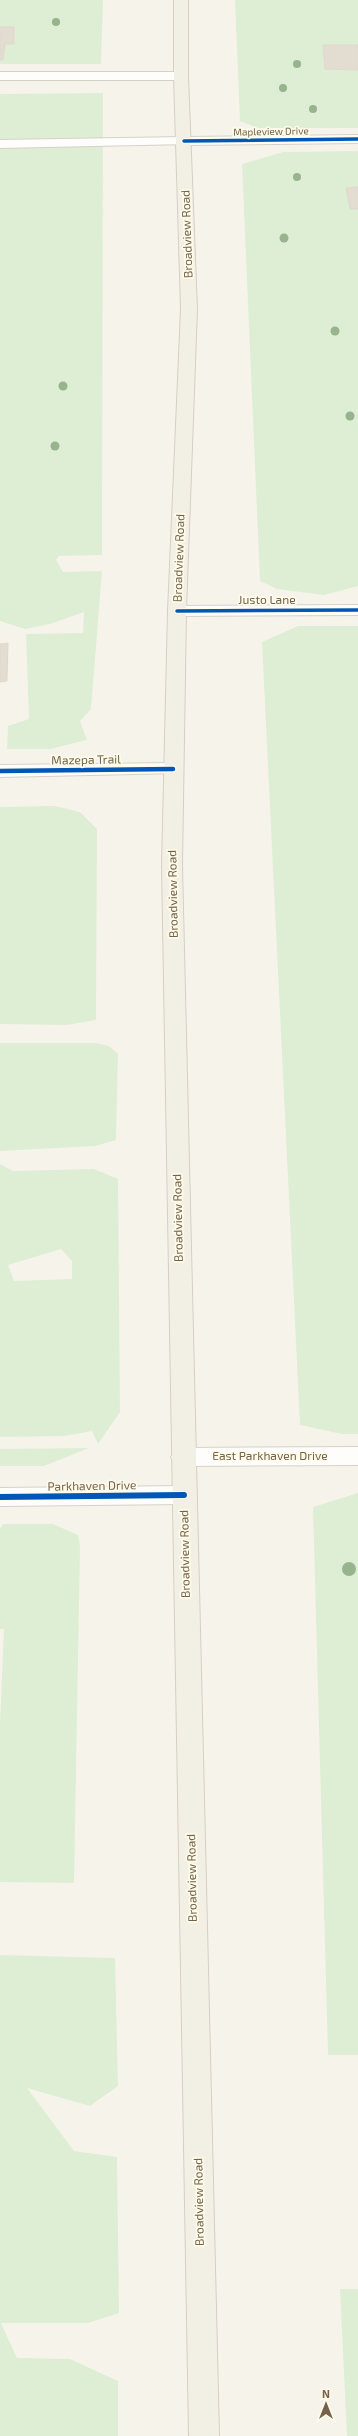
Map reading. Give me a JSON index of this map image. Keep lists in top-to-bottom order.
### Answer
{
  "streets": {
    "main road": ["Broadview Road"],
    "street": [
      "Mapleview Drive",
      "Justo Lane",
      "Mazepa Trail",
      "East Parkhaven Drive",
      "Parkhaven Drive"
    ]
  },
  "crossings": [
    ["Mapleview Drive", "Broadview Road"],
    ["Broadview Road", "Justo Lane"],
    ["Broadview Road", "Mazepa Trail"],
    ["Broadview Road", "East Parkhaven Drive"],
    ["Broadview Road", "Parkhaven Drive"]
  ],
  "north": "top"
}
